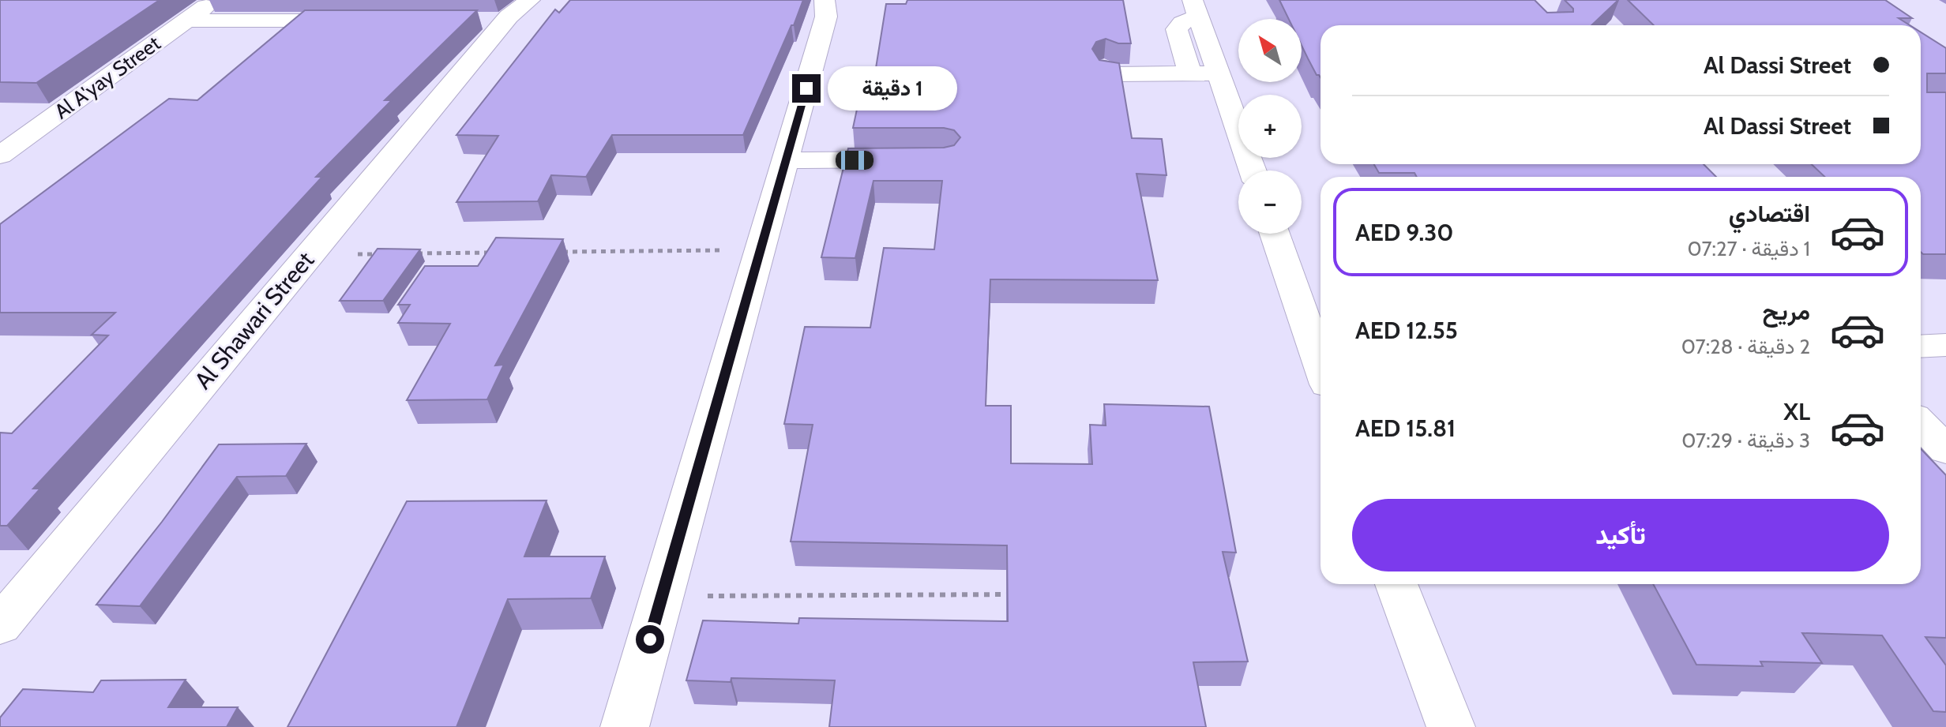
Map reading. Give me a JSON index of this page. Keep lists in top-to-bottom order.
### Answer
{
  "streets": {
    "street": ["Al A'yay Street", "Al Shawari Street"]
  },
  "north": "top left",
  "page": {
    "map_buttons": ["+", "−"],
    "banner": ["Al Dassi Street", "Al Dassi Street"],
    "bubble": "1 دقيقة",
    "list": [
      {
        "name": "اقتصادي",
        "note": "1 دقيقة · 07:27",
        "value": "AED 9.30"
      },
      {
        "name": "مريح",
        "note": "2 دقيقة · 07:28",
        "value": "AED 12.55"
      },
      {
        "name": "XL",
        "note": "3 دقيقة · 07:29",
        "value": "AED 15.81"
      }
    ],
    "buttons": "تأكيد"
  }
}
